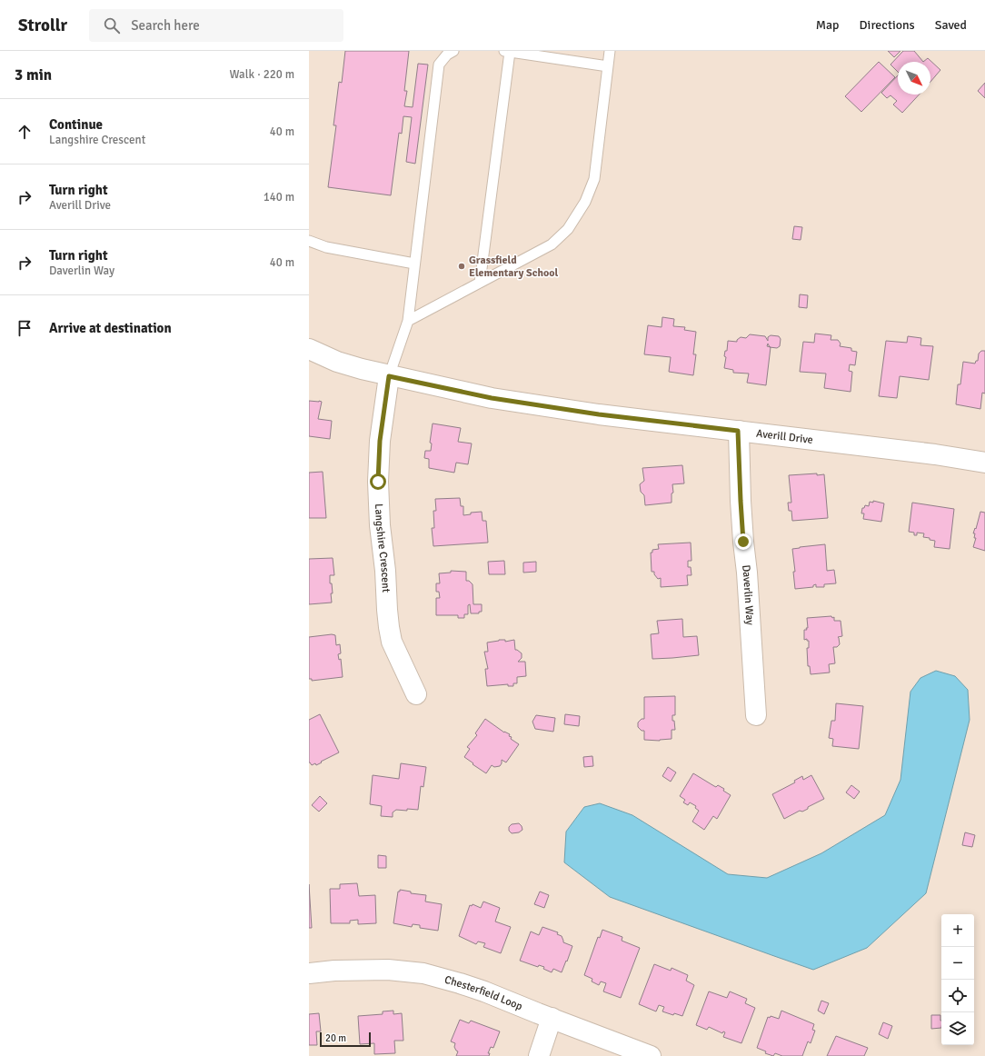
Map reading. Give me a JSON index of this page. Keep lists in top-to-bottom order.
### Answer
{
  "streets": {
    "street": [
      "Averill Drive",
      "Langshire Crescent",
      "Daverlin Way",
      "Chesterfield Loop"
    ]
  },
  "crossings": [
    ["Averill Drive", "Langshire Crescent"],
    ["Averill Drive", "Daverlin Way"]
  ],
  "places": ["Grassfield Elementary School"],
  "scale_bar": "20 m",
  "north": "bottom right",
  "page": {
    "header": "Strollr",
    "search": "Search here",
    "nav": ["Map", "Directions", "Saved"],
    "heading": ["3 min", "Walk · 220 m"],
    "list": [
      ["Continue", "Langshire Crescent", "40 m"],
      ["Turn right", "Averill Drive", "140 m"],
      ["Turn right", "Daverlin Way", "40 m"],
      "Arrive at destination"
    ],
    "map_buttons": ["+", "−"],
    "scale": "20 m"
  }
}
